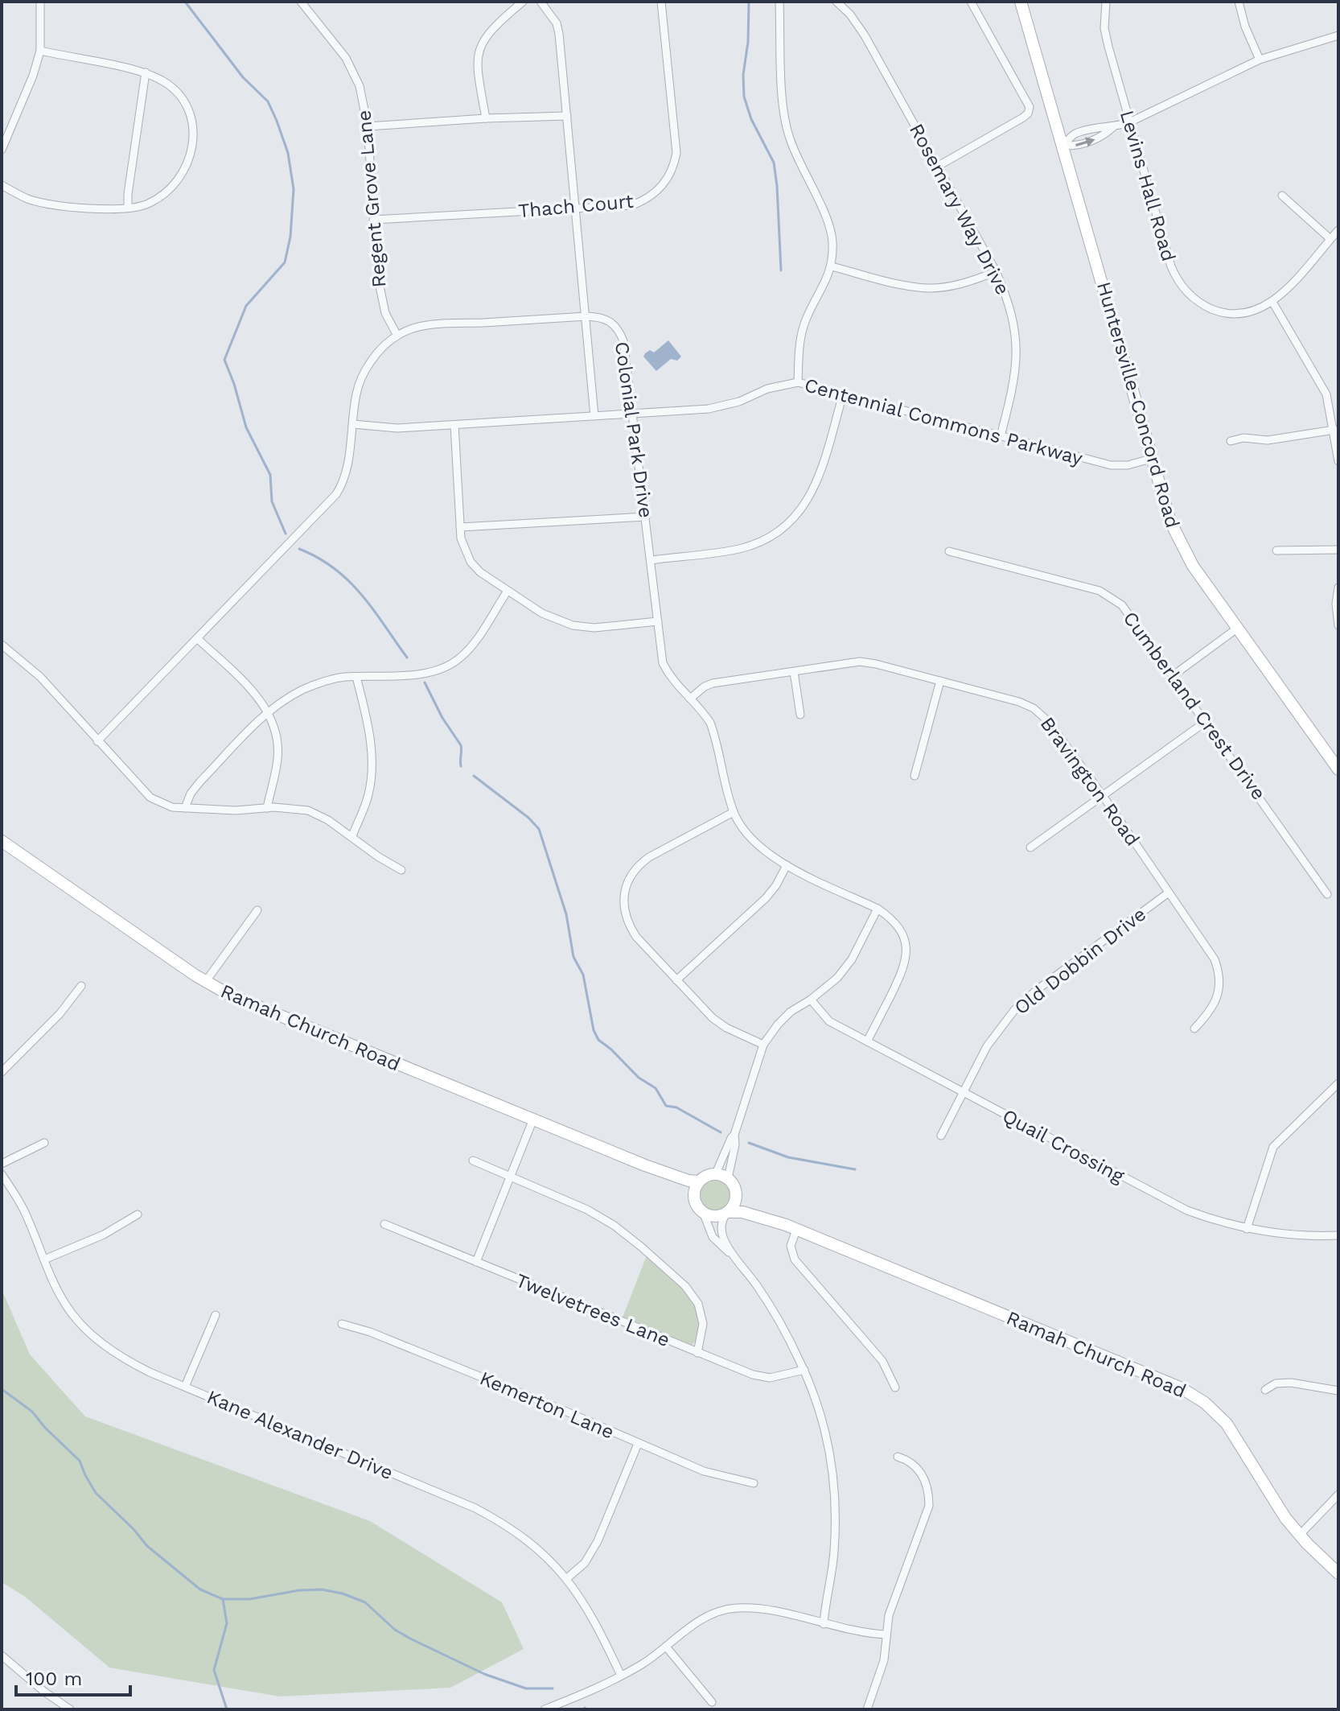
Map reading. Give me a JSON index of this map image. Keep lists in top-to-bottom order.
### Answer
{
  "streets": {
    "main road": ["Huntersville-Concord Road", "Ramah Church Road"],
    "street": [
      "Levins Hall Road",
      "Regent Grove Lane",
      "Thach Court",
      "Rosemary Way Drive",
      "Centennial Commons Parkway",
      "Colonial Park Drive",
      "Cumberland Crest Drive",
      "Bravington Road",
      "Old Dobbin Drive",
      "Quail Crossing",
      "Twelvetrees Lane",
      "Kemerton Lane",
      "Kane Alexander Drive"
    ]
  },
  "crossings": [
    ["Regent Grove Lane", "Thach Court"],
    ["Regent Grove Lane", "Colonial Park Drive"],
    ["Rosemary Way Drive", "Centennial Commons Parkway"],
    ["Huntersville-Concord Road", "Centennial Commons Parkway"],
    ["Centennial Commons Parkway", "Colonial Park Drive"],
    ["Colonial Park Drive", "Bravington Road"],
    ["Colonial Park Drive", "Quail Crossing"],
    ["Bravington Road", "Old Dobbin Drive"],
    ["Old Dobbin Drive", "Quail Crossing"]
  ],
  "scale_bar": "100 m"
}
